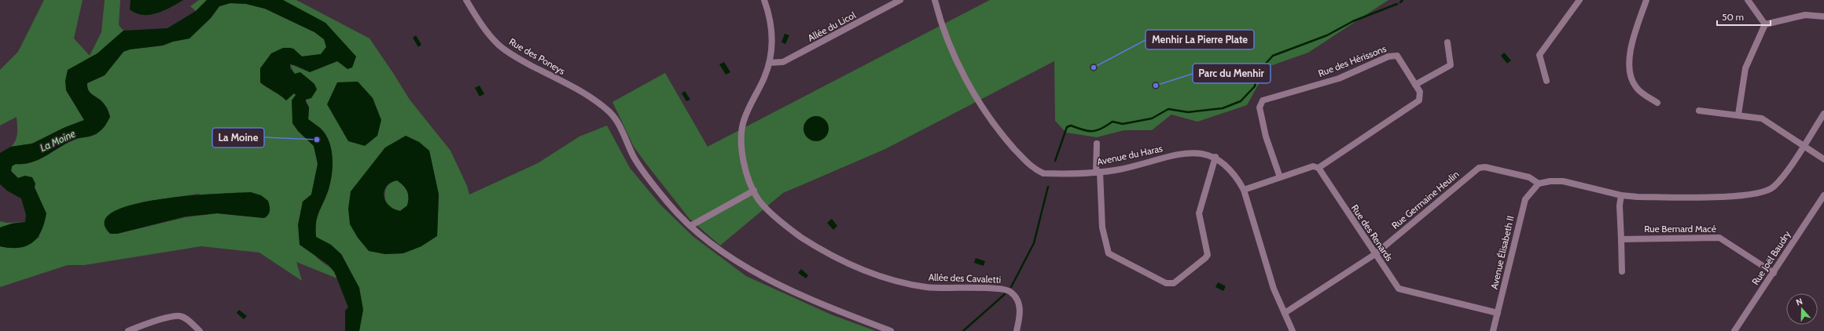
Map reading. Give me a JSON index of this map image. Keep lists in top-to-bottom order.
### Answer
{
  "streets": {
    "street": [
      "Allée du Licol",
      "Rue des Poneys",
      "Rue des Hérissons",
      "Avenue du Haras",
      "Rue Germaine Heulin",
      "Rue Bernard Macé",
      "Rue des Renards",
      "Avenue Élisabeth II",
      "Rue Joël Baudry",
      "Allée des Cavaletti"
    ]
  },
  "crossings": [
    ["Allée du Licol", "Allée des Cavaletti"],
    ["Rue des Hérissons", "Rue des Renards"],
    ["Avenue du Haras", "Rue Germaine Heulin"],
    ["Rue Germaine Heulin", "Rue des Renards"],
    ["Rue Germaine Heulin", "Avenue Élisabeth II"],
    ["Rue Bernard Macé", "Rue Joël Baudry"],
    ["Rue des Renards", "Avenue Élisabeth II"]
  ],
  "water": ["La Moine"],
  "places": ["Menhir La Pierre Plate", "Parc du Menhir", "La Moine"],
  "scale_bar": "50 m",
  "north": "top"
}
